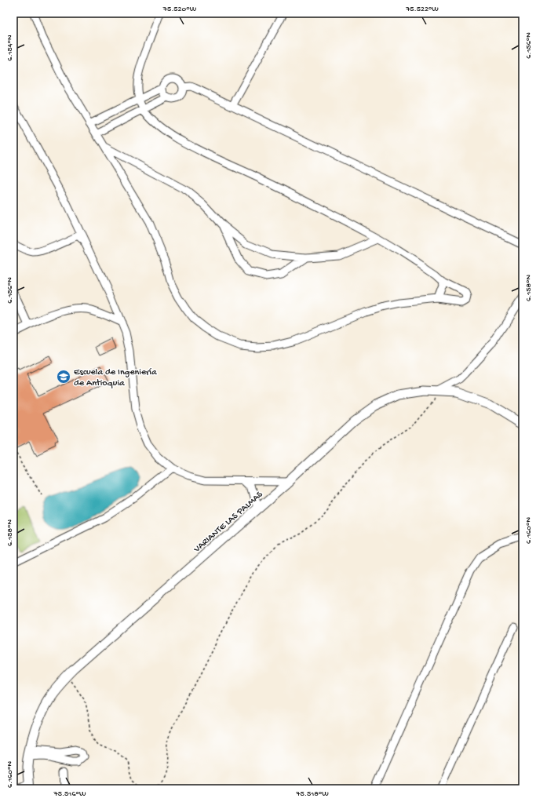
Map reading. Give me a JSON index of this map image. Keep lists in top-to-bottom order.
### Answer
{
  "streets": {
    "main road": ["VARIANTE LAS PALMAS"]
  },
  "places": {
    "school or university": ["Escuela de Ingeniería de Antioquia"]
  },
  "coordinates": [
    "75.520°W",
    "75.522°W",
    "6.156°N",
    "6.154°N",
    "6.158°N",
    "6.160°N",
    "75.516°W",
    "75.518°W"
  ]
}
